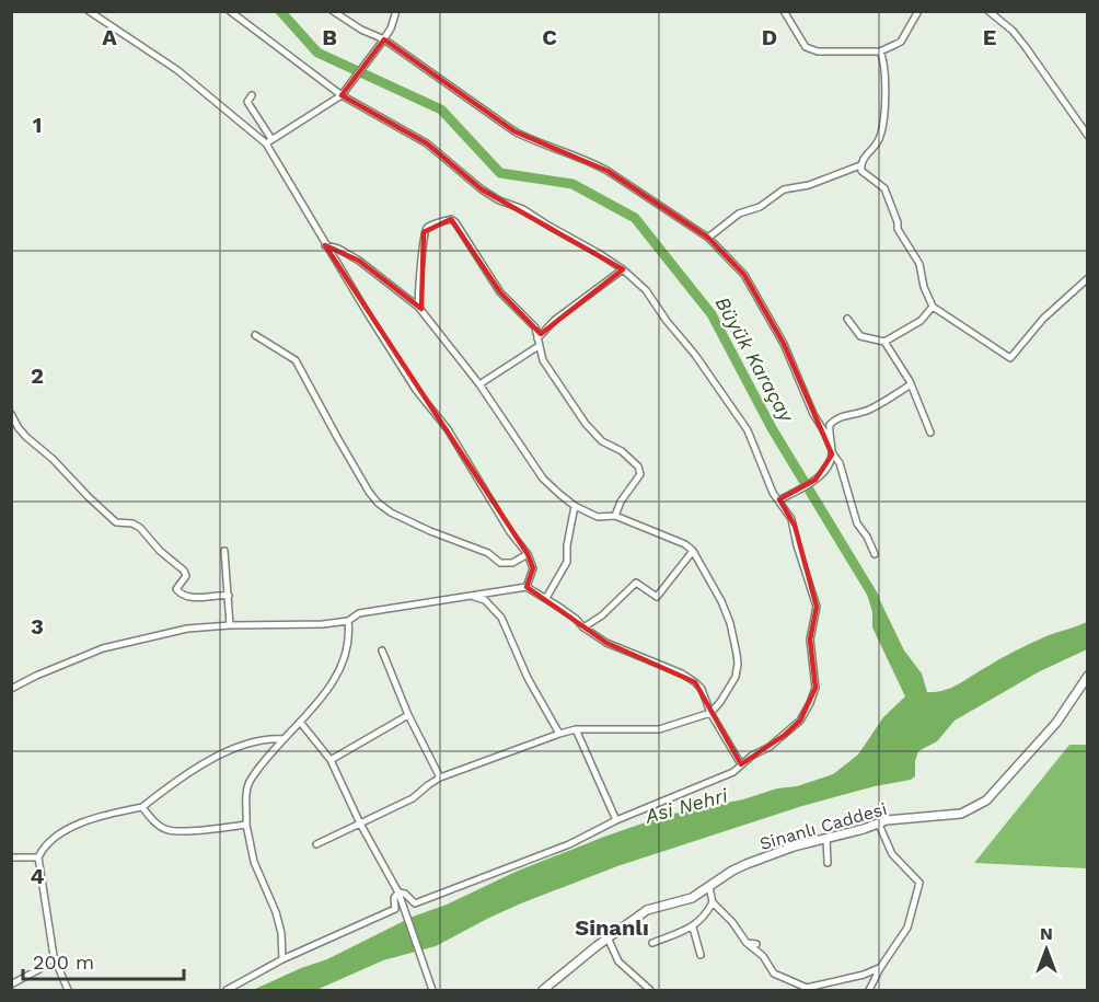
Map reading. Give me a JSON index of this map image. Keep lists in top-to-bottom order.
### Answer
{
  "streets": {
    "main road": ["Sinanlı Caddesi"]
  },
  "districts": ["Sinanlı"],
  "water": ["Büyük Karaçay", "Asi Nehri"],
  "scale_bar": "200 m",
  "north": "top",
  "grid": {
    "columns": [
      "A",
      "B",
      "C",
      "D",
      "E"
    ],
    "rows": [
      "1",
      "2",
      "3",
      "4"
    ]
  }
}
